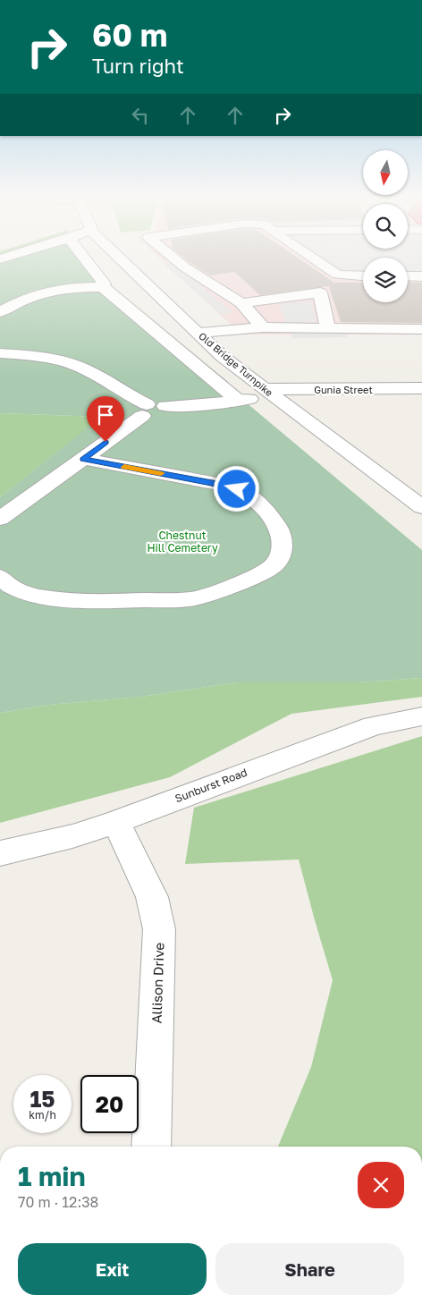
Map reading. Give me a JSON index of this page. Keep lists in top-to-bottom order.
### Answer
{
  "streets": {
    "street": [
      "Old Bridge Turnpike",
      "Gunia Street",
      "Sunburst Road",
      "Allison Drive"
    ]
  },
  "crossings": [
    ["Old Bridge Turnpike", "Gunia Street"],
    ["Sunburst Road", "Allison Drive"]
  ],
  "parks": ["Chestnut Hill Cemetery"],
  "north": "bottom",
  "page": {
    "turn": ["60 m", "Turn right"],
    "speed": "15 km/h",
    "limit": "20",
    "heading": ["1 min", "70 m · 12:38"],
    "buttons": ["Exit", "Share"]
  }
}
